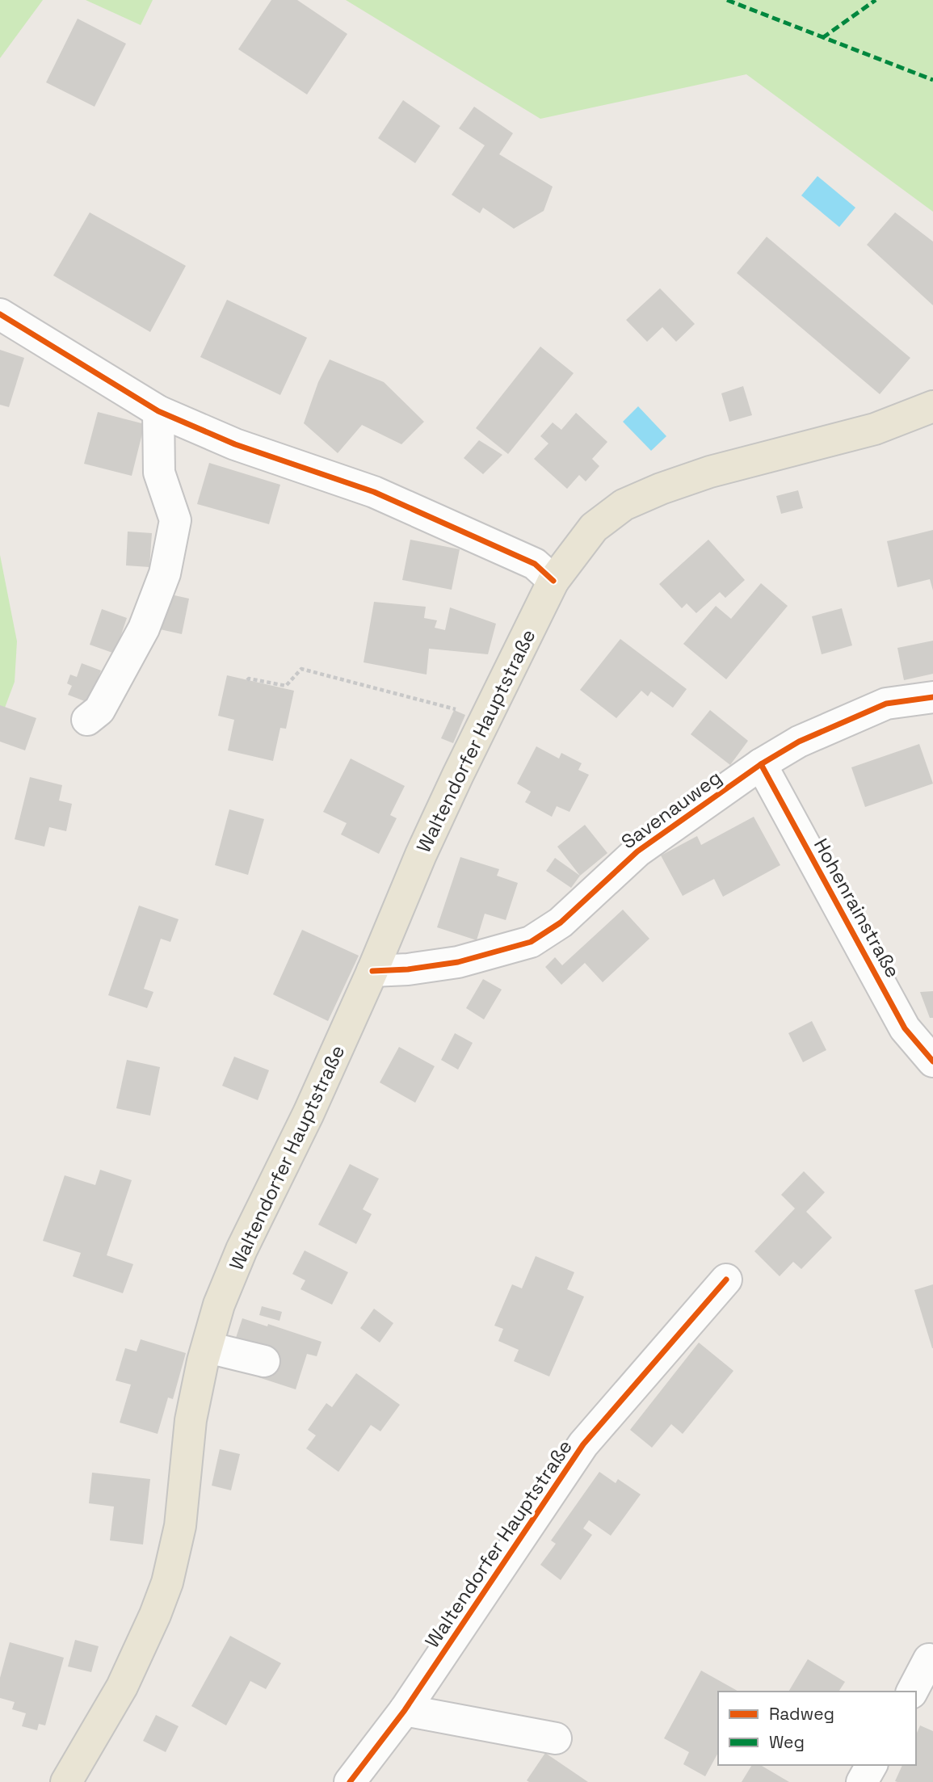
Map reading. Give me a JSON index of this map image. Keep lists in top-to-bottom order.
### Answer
{
  "streets": {
    "main road": ["Waltendorfer Hauptstraße"],
    "street": ["Savenauweg", "Hohenrainstraße"]
  },
  "crossings": [
    ["Waltendorfer Hauptstraße", "Savenauweg"],
    ["Savenauweg", "Hohenrainstraße"]
  ],
  "legend": ["Radweg", "Weg"]
}
